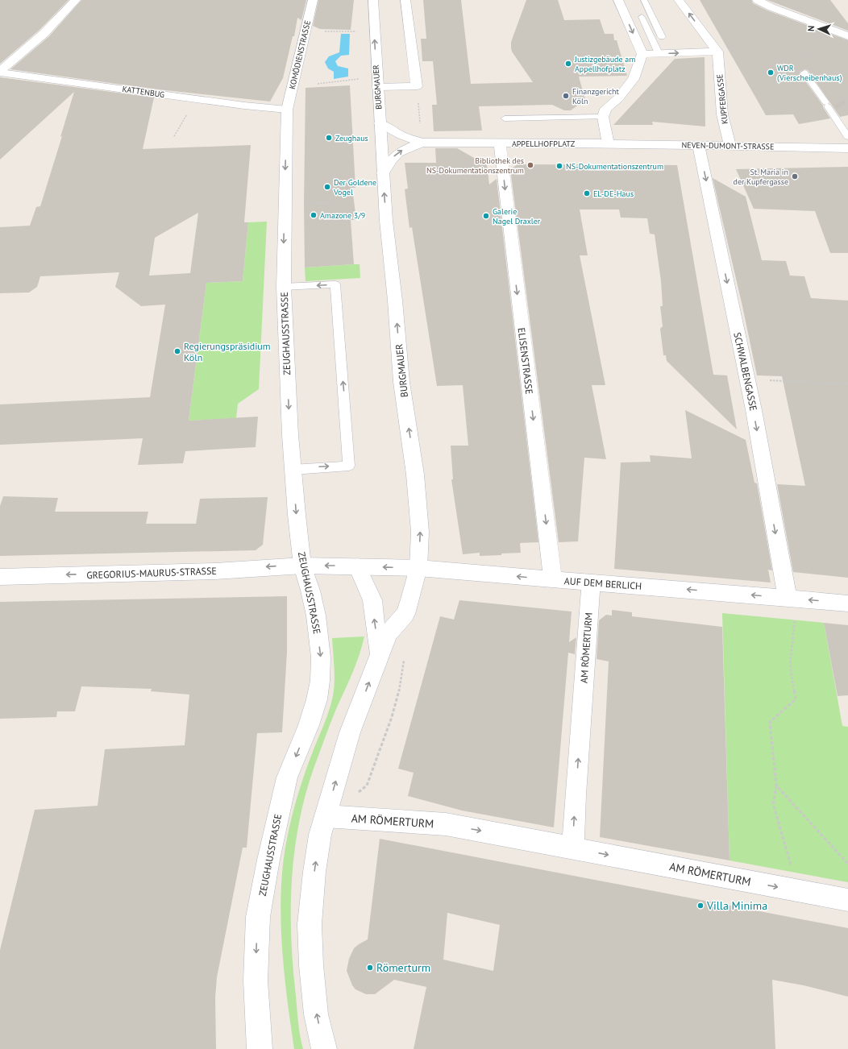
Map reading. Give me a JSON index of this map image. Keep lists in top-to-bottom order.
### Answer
{
  "streets": {
    "street": [
      "KOMÖDIENSTRASSE",
      "BURGMAUER",
      "KATTENBUG",
      "KUPFERGASSE",
      "APPELLHOFPLATZ",
      "NEVEN-DUMONT-STRASSE",
      "ZEUGHAUSSTRASSE",
      "ELISENSTRASSE",
      "SCHWALBENGASSE",
      "GREGORIUS-MAURUS-STRASSE",
      "AUF DEM BERLICH",
      "AM RÖMERTURM"
    ]
  },
  "crossings": [
    ["KOMÖDIENSTRASSE", "KATTENBUG"],
    ["KOMÖDIENSTRASSE", "ZEUGHAUSSTRASSE"],
    ["BURGMAUER", "APPELLHOFPLATZ"],
    ["BURGMAUER", "AUF DEM BERLICH"],
    ["KATTENBUG", "ZEUGHAUSSTRASSE"],
    ["KUPFERGASSE", "NEVEN-DUMONT-STRASSE"],
    ["APPELLHOFPLATZ", "NEVEN-DUMONT-STRASSE"],
    ["APPELLHOFPLATZ", "ELISENSTRASSE"],
    ["NEVEN-DUMONT-STRASSE", "SCHWALBENGASSE"],
    ["ZEUGHAUSSTRASSE", "GREGORIUS-MAURUS-STRASSE"],
    ["ELISENSTRASSE", "AUF DEM BERLICH"],
    ["SCHWALBENGASSE", "AUF DEM BERLICH"],
    ["GREGORIUS-MAURUS-STRASSE", "AUF DEM BERLICH"],
    ["AUF DEM BERLICH", "AM RÖMERTURM"]
  ],
  "one_way": [
    "BURGMAUER",
    "ELISENSTRASSE",
    "SCHWALBENGASSE",
    "GREGORIUS-MAURUS-STRASSE",
    "AUF DEM BERLICH"
  ],
  "places": [
    "Justizgebäude am Appellhofplatz",
    "WDR (Vierscheibenhaus)",
    "Finanzgericht Köln",
    "Zeughaus",
    "Bibliothek des NS-Dokumentationszentrum",
    "NS-Dokumentationszentrum",
    "St. Maria in der Kupfergasse",
    "Der Goldene Vogel",
    "EL-DE-Haus",
    "Amazone 3/9",
    "Galerie Nagel Draxler",
    "Regierungspräsidium Köln",
    "Villa Minima",
    "Römerturm"
  ],
  "north": "left"
}
